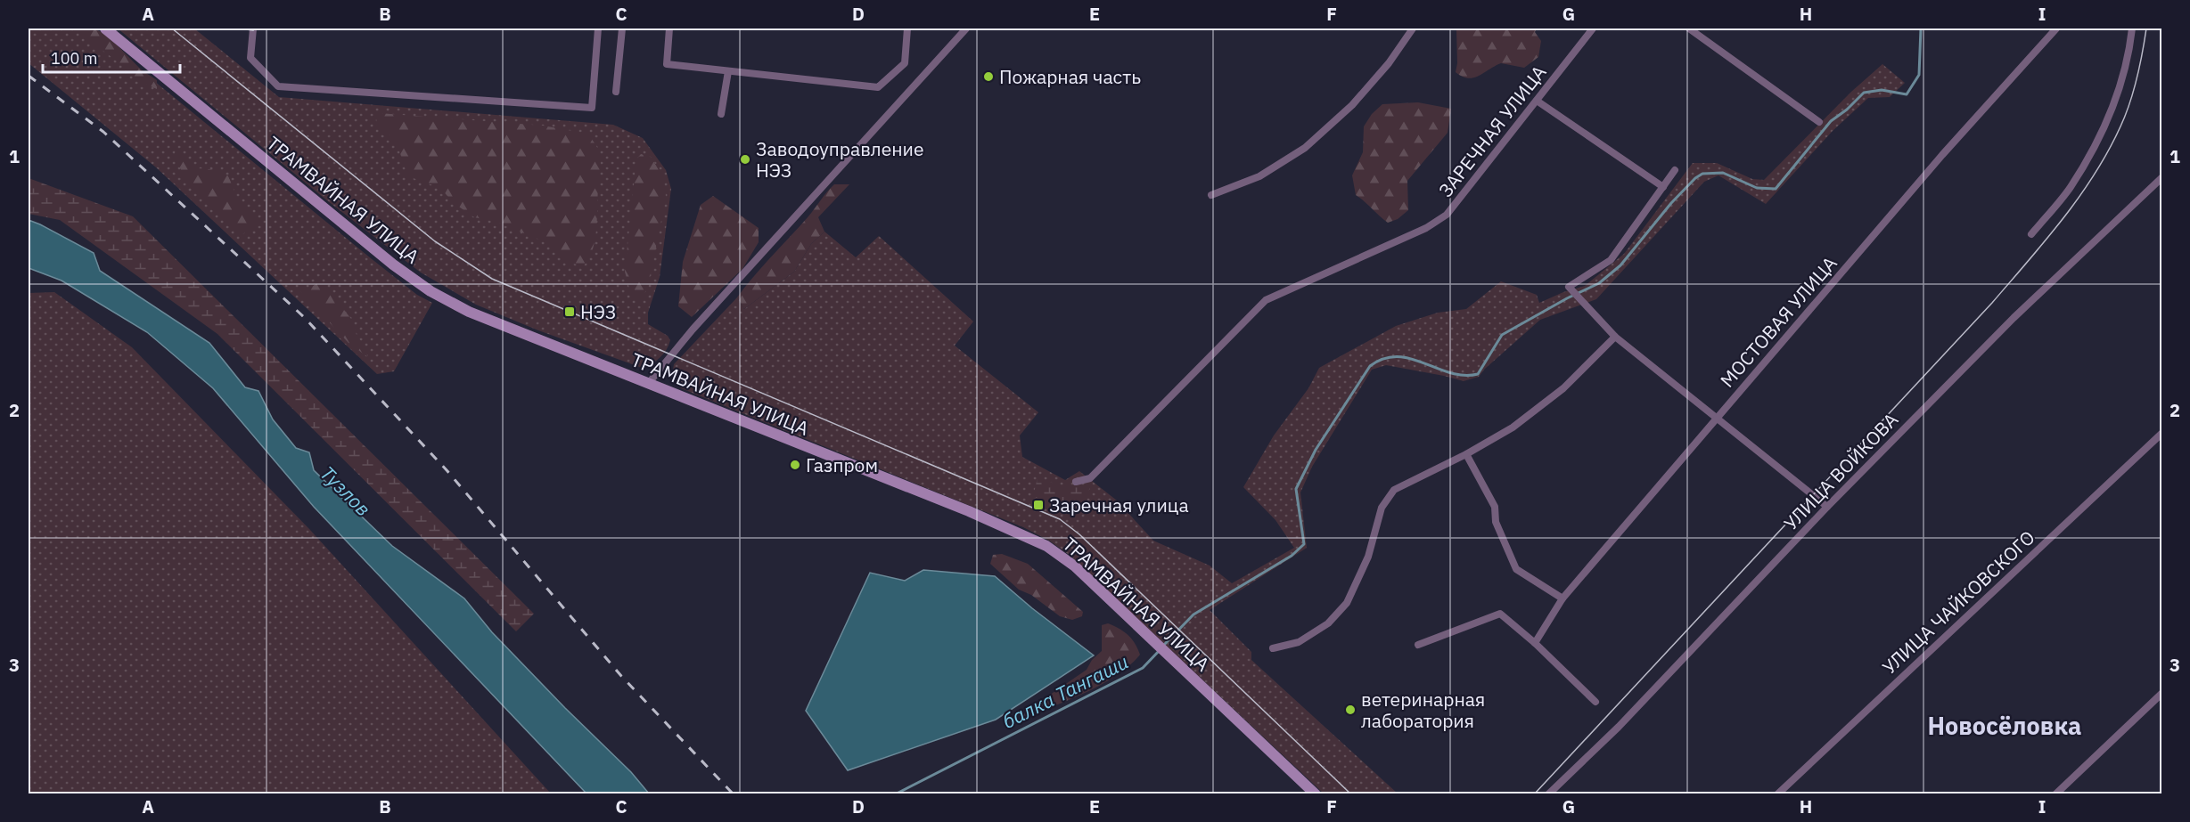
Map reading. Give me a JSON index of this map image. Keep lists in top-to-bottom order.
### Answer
{
  "streets": {
    "main road": ["ТРАМВАЙНАЯ УЛИЦА"],
    "street": [
      "ЗАРЕЧНАЯ УЛИЦА",
      "МОСТОВАЯ УЛИЦА",
      "УЛИЦА ВОЙКОВА",
      "УЛИЦА ЧАЙКОВСКОГО"
    ]
  },
  "districts": ["Новосёловка"],
  "water": ["Тузлов", "балка Тангаши"],
  "places": {
    "other": [
      "Пожарная часть",
      "Заводоуправление НЭЗ",
      "Газпром",
      "ветеринарная лаборатория"
    ],
    "transit": ["НЭЗ", "Заречная улица"]
  },
  "scale_bar": "100 m",
  "grid": {
    "columns": [
      "A",
      "B",
      "C",
      "D",
      "E",
      "F",
      "G",
      "H",
      "I"
    ],
    "rows": ["1", "2", "3"]
  }
}
